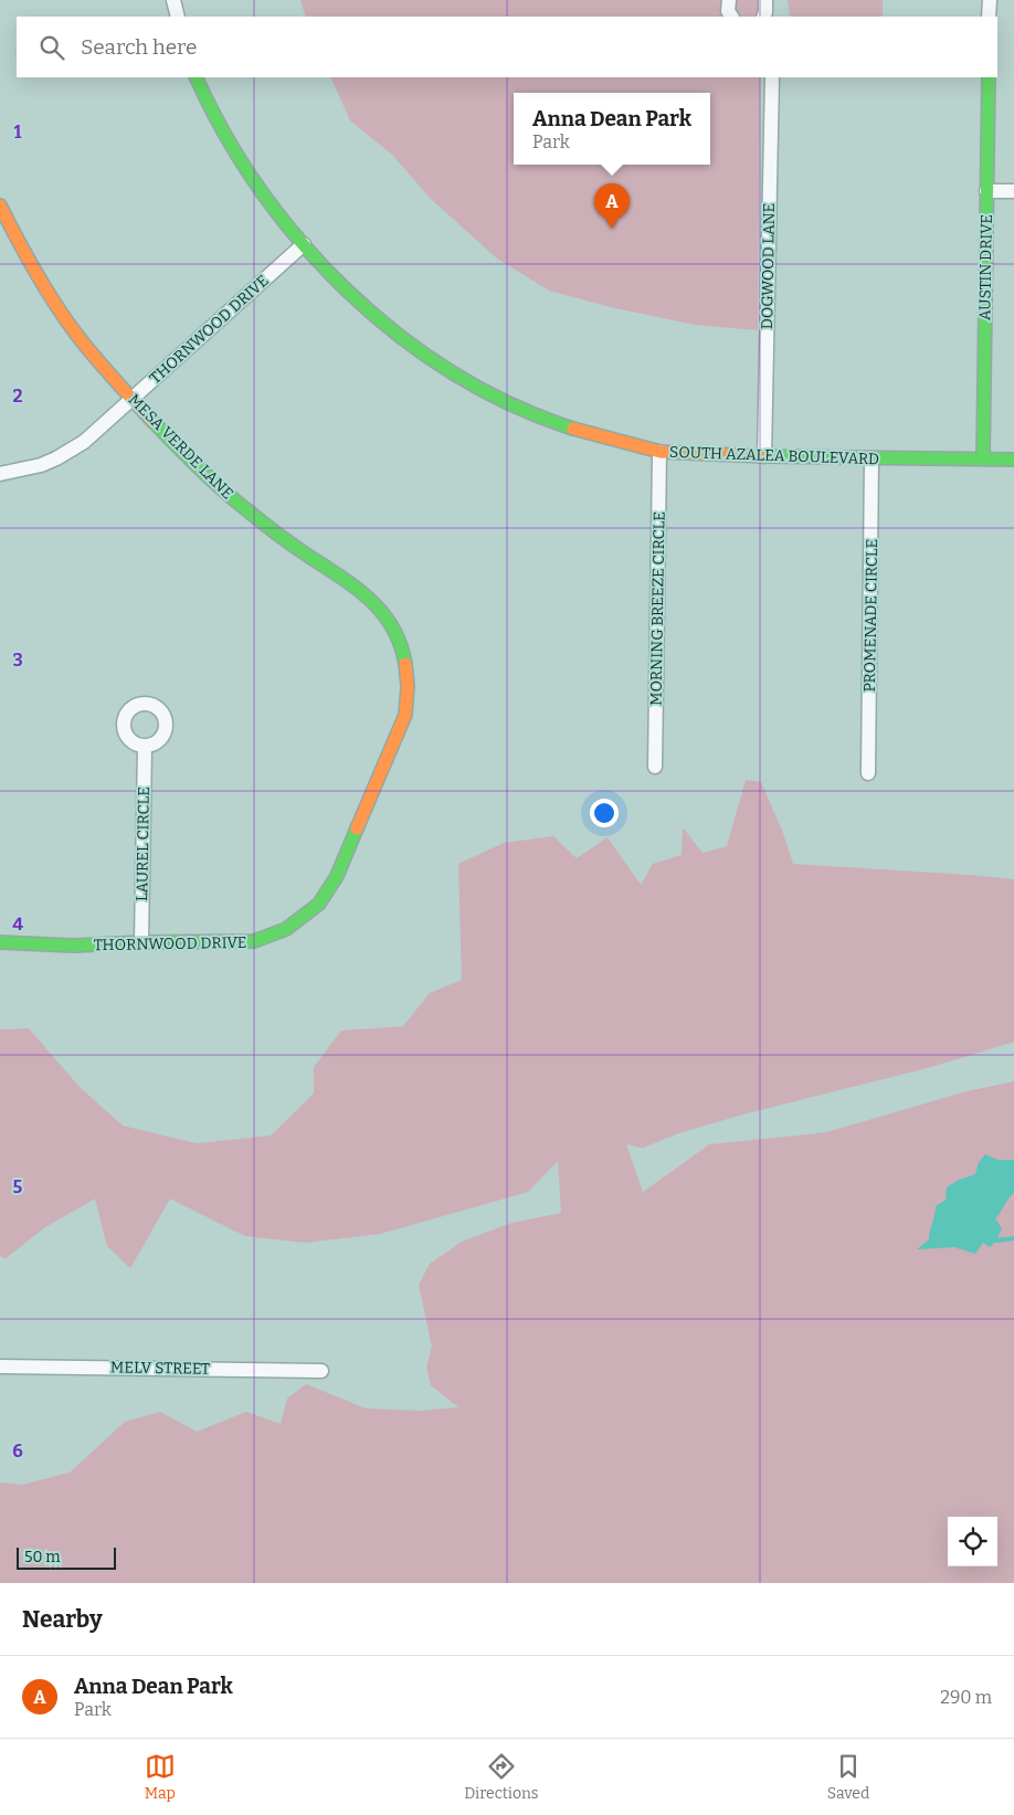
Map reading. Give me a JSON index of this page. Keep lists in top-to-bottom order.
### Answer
{
  "streets": {
    "street": [
      "DOGWOOD LANE",
      "AUSTIN DRIVE",
      "THORNWOOD DRIVE",
      "MESA VERDE LANE",
      "SOUTH AZALEA BOULEVARD",
      "MORNING BREEZE CIRCLE",
      "PROMENADE CIRCLE",
      "LAUREL CIRCLE",
      "MELV STREET"
    ]
  },
  "crossings": [
    ["DOGWOOD LANE", "SOUTH AZALEA BOULEVARD"],
    ["AUSTIN DRIVE", "SOUTH AZALEA BOULEVARD"],
    ["THORNWOOD DRIVE", "MESA VERDE LANE"],
    ["THORNWOOD DRIVE", "SOUTH AZALEA BOULEVARD"],
    ["THORNWOOD DRIVE", "LAUREL CIRCLE"],
    ["SOUTH AZALEA BOULEVARD", "MORNING BREEZE CIRCLE"],
    ["SOUTH AZALEA BOULEVARD", "PROMENADE CIRCLE"]
  ],
  "scale_bar": "50 m",
  "page": {
    "search": "Search here",
    "popup": ["Anna Dean Park", "Park"],
    "pins": "A",
    "scale": "50 m",
    "heading": "Nearby",
    "list": [
      {
        "mark": "A",
        "name": "Anna Dean Park",
        "note": "Park",
        "value": "290 m"
      }
    ],
    "nav": ["Map", "Directions", "Saved"]
  },
  "grid": {
    "rows": [
      "1",
      "2",
      "3",
      "4",
      "5",
      "6"
    ]
  }
}
